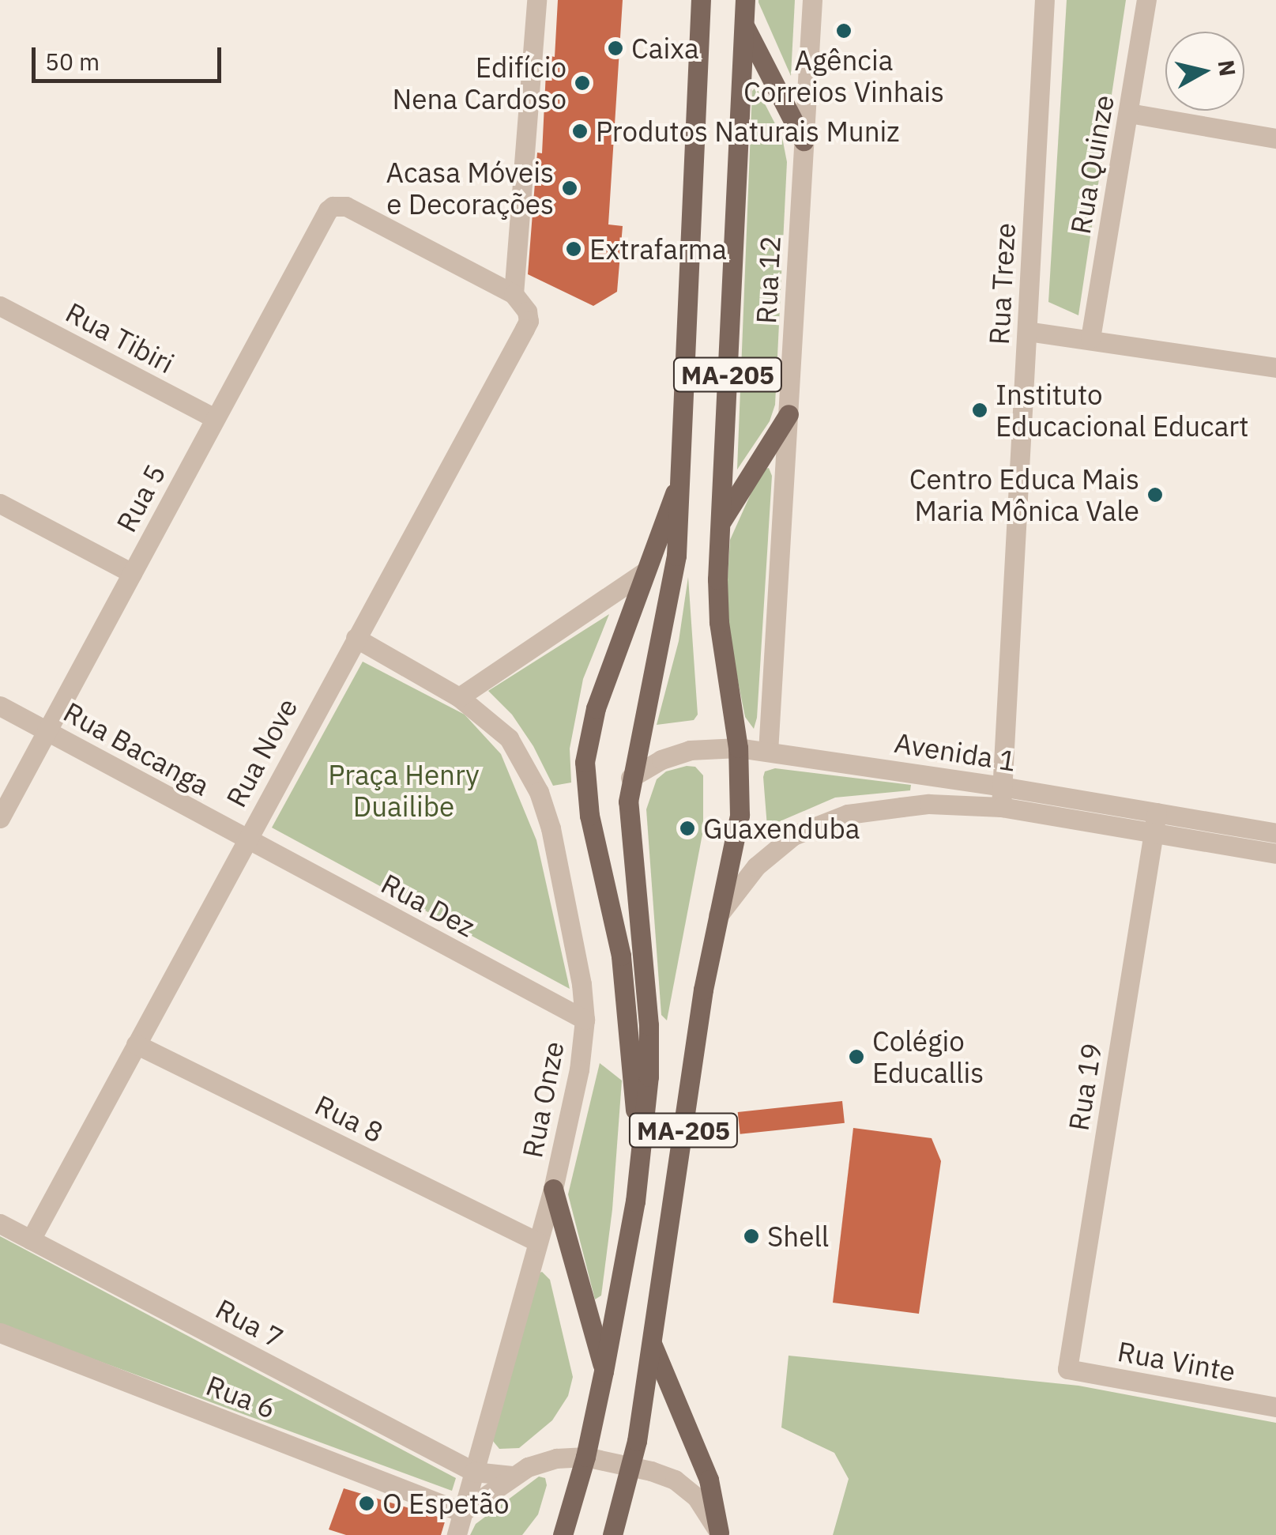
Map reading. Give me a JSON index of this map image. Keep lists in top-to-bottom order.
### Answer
{
  "streets": {
    "main road": ["MA-205"],
    "street": [
      "Rua Quinze",
      "Rua 12",
      "Rua Treze",
      "Rua Tibiri",
      "Rua 5",
      "Rua Bacanga",
      "Avenida 1",
      "Rua Nove",
      "Rua Dez",
      "Rua 19",
      "Rua Onze",
      "Rua 8",
      "Rua 7",
      "Rua Vinte",
      "Rua 6"
    ]
  },
  "crossings": [
    ["Rua 12", "Avenida 1"],
    ["Rua Treze", "Avenida 1"],
    ["Rua Tibiri", "Rua 5"],
    ["MA-205", "Avenida 1"],
    ["Rua 5", "Rua Bacanga"],
    ["Rua 5", "Rua Nove"],
    ["Rua Bacanga", "Rua Nove"],
    ["Rua Bacanga", "Rua Dez"],
    ["Avenida 1", "Rua 19"],
    ["Rua Nove", "Rua Dez"],
    ["Rua Nove", "Rua Onze"],
    ["Rua Nove", "Rua 8"],
    ["Rua Nove", "Rua 7"],
    ["Rua Dez", "Rua Onze"],
    ["Rua 19", "Rua Vinte"],
    ["Rua Onze", "Rua 8"],
    ["Rua Onze", "Rua 7"],
    ["Rua Onze", "Rua 6"]
  ],
  "parks": ["Praça Henry Duailibe"],
  "places": [
    "Agência Correios Vinhais",
    "Caixa",
    "Edifício Nena Cardoso",
    "Produtos Naturais Muniz",
    "Acasa Móveis e Decorações",
    "Extrafarma",
    "Instituto Educacional Educart",
    "Centro Educa Mais Maria Mônica Vale",
    "Guaxenduba",
    "Colégio Educallis",
    "Shell",
    "O Espetão"
  ],
  "scale_bar": "50 m",
  "north": "right"
}
